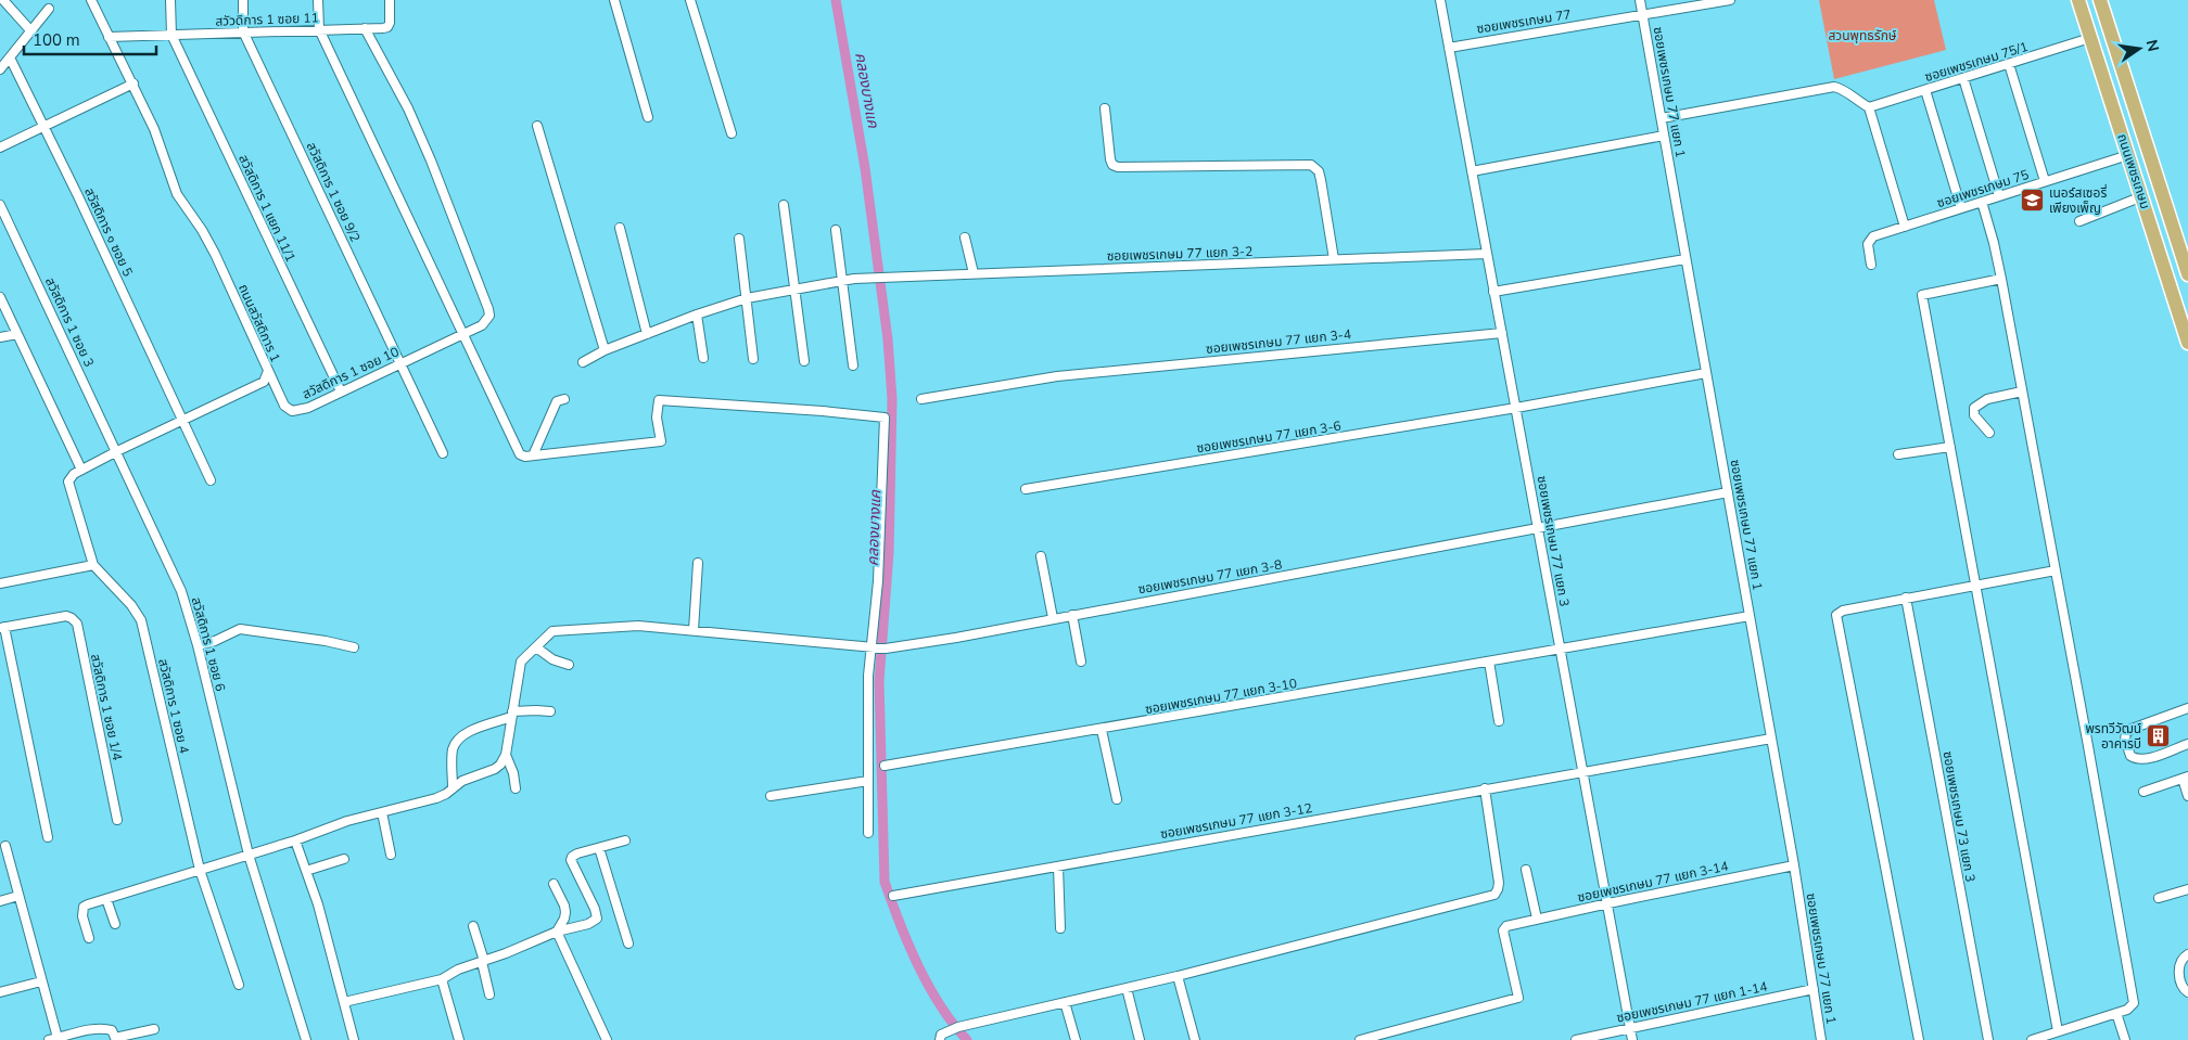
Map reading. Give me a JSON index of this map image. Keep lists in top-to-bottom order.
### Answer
{
  "streets": {
    "main road": ["ถนนเพชรเกษม"],
    "street": [
      "สวัวดิการ 1 ซอย 11",
      "ซอยเพชรเกษม 77",
      "ซอยเพชรเกษม 75/1",
      "ซอยเพชรเกษม 77 แยก 1",
      "ซอยเพชรเกษม 75",
      "สวัสดิการ 1 ซอย 9/2",
      "สวัสดิการ 1 แยก 11/1",
      "สวัสดิการ ๑ ซอย 5",
      "ซอยเพชรเกษม 77 แยก 3-2",
      "สวัสดิการ 1 ซอย 3",
      "ถนนสวัสดิการ 1",
      "ซอยเพชรเกษม 77 แยก 3-4",
      "สวัสดิการ 1 ซอย 10",
      "ซอยเพชรเกษม 77 แยก 3-6",
      "ซอยเพชรเกษม 77 แยก 3",
      "ซอยเพชรเกษม 77 แยก 3-8",
      "สวัสดิการ 1 ซอย 6",
      "ซอยเพชรเกษม 77 แยก 3-10",
      "สวัสดิการ 1 ซอย 4",
      "สวัสดิการ 1 ซอย 1/4",
      "ซอยเพชรเกษม 73 แยก 3",
      "ซอยเพชรเกษม 77 แยก 3-12",
      "ซอยเพชรเกษม 77 แยก 3-14",
      "ซอยเพชรเกษม 77 แยก 1-14"
    ]
  },
  "crossings": [
    ["สวัวดิการ 1 ซอย 11", "สวัสดิการ 1 ซอย 9/2"],
    ["สวัวดิการ 1 ซอย 11", "สวัสดิการ 1 แยก 11/1"],
    ["สวัวดิการ 1 ซอย 11", "ถนนสวัสดิการ 1"],
    ["สวัวดิการ 1 ซอย 11", "สวัสดิการ 1 ซอย 10"],
    ["ซอยเพชรเกษม 77", "ซอยเพชรเกษม 77 แยก 1"],
    ["ซอยเพชรเกษม 77", "ซอยเพชรเกษม 77 แยก 3"],
    ["ซอยเพชรเกษม 75/1", "ถนนเพชรเกษม"],
    ["ซอยเพชรเกษม 77 แยก 1", "ซอยเพชรเกษม 77 แยก 3-6"],
    ["ซอยเพชรเกษม 77 แยก 1", "ซอยเพชรเกษม 77 แยก 3-8"],
    ["ซอยเพชรเกษม 77 แยก 1", "ซอยเพชรเกษม 77 แยก 3-10"],
    ["ซอยเพชรเกษม 77 แยก 1", "ซอยเพชรเกษม 77 แยก 3-12"],
    ["ซอยเพชรเกษม 77 แยก 1", "ซอยเพชรเกษม 77 แยก 3-14"],
    ["ซอยเพชรเกษม 77 แยก 1", "ซอยเพชรเกษม 77 แยก 1-14"],
    ["ถนนเพชรเกษม", "ซอยเพชรเกษม 75"],
    ["สวัสดิการ 1 ซอย 9/2", "สวัสดิการ 1 ซอย 10"],
    ["สวัสดิการ 1 แยก 11/1", "สวัสดิการ 1 ซอย 10"],
    ["สวัสดิการ ๑ ซอย 5", "ถนนสวัสดิการ 1"],
    ["ซอยเพชรเกษม 77 แยก 3-2", "ซอยเพชรเกษม 77 แยก 3"],
    ["สวัสดิการ 1 ซอย 3", "ถนนสวัสดิการ 1"],
    ["สวัสดิการ 1 ซอย 3", "สวัสดิการ 1 ซอย 6"],
    ["ถนนสวัสดิการ 1", "สวัสดิการ 1 ซอย 10"],
    ["ถนนสวัสดิการ 1", "สวัสดิการ 1 ซอย 6"],
    ["ซอยเพชรเกษม 77 แยก 3-4", "ซอยเพชรเกษม 77 แยก 3"],
    ["ซอยเพชรเกษม 77 แยก 3-6", "ซอยเพชรเกษม 77 แยก 3"],
    ["ซอยเพชรเกษม 77 แยก 3", "ซอยเพชรเกษม 77 แยก 3-8"],
    ["ซอยเพชรเกษม 77 แยก 3", "ซอยเพชรเกษม 77 แยก 3-10"],
    ["ซอยเพชรเกษม 77 แยก 3", "ซอยเพชรเกษม 77 แยก 3-12"],
    ["ซอยเพชรเกษม 77 แยก 3", "ซอยเพชรเกษม 77 แยก 3-14"],
    ["ซอยเพชรเกษม 77 แยก 3", "ซอยเพชรเกษม 77 แยก 1-14"]
  ],
  "water": ["คลองบางแค"],
  "parks": ["สวนพุทธรักษ์"],
  "places": {
    "school or university": ["เนอร์สเซอรี่ เพียงเพ็ญ"],
    "building": ["พรทวีวัฒน์ อาคารบี"]
  },
  "scale_bar": "100 m",
  "north": "right"
}
